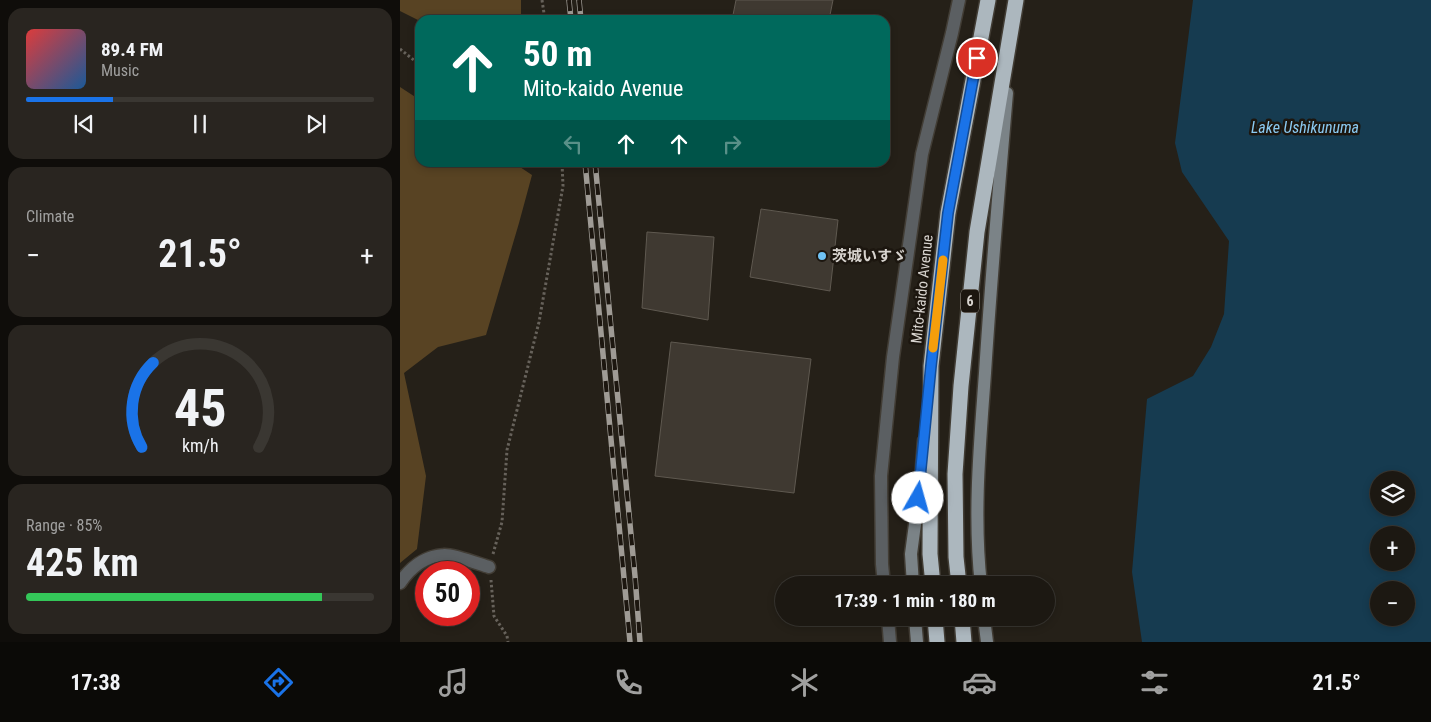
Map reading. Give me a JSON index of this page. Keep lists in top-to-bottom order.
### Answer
{
  "streets": {
    "highway": ["Mito-kaido Avenue", "6"]
  },
  "water": ["Lake Ushikunuma"],
  "places": ["茨城いすゞ"],
  "page": {
    "turn": ["50 m", "Mito-kaido Avenue"],
    "song": ["89.4 FM", "Music"],
    "tile": [
      "Climate",
      ["Range · 85%", "425 km"]
    ],
    "heat": ["−", "21.5°", "+"],
    "map_buttons": ["+", "−"],
    "limit": "50",
    "trip": "17:39 · 1 min · 180 m",
    "tabs": ["17:38", "21.5°"],
    "gauge": ["45", "km/h"]
  }
}
